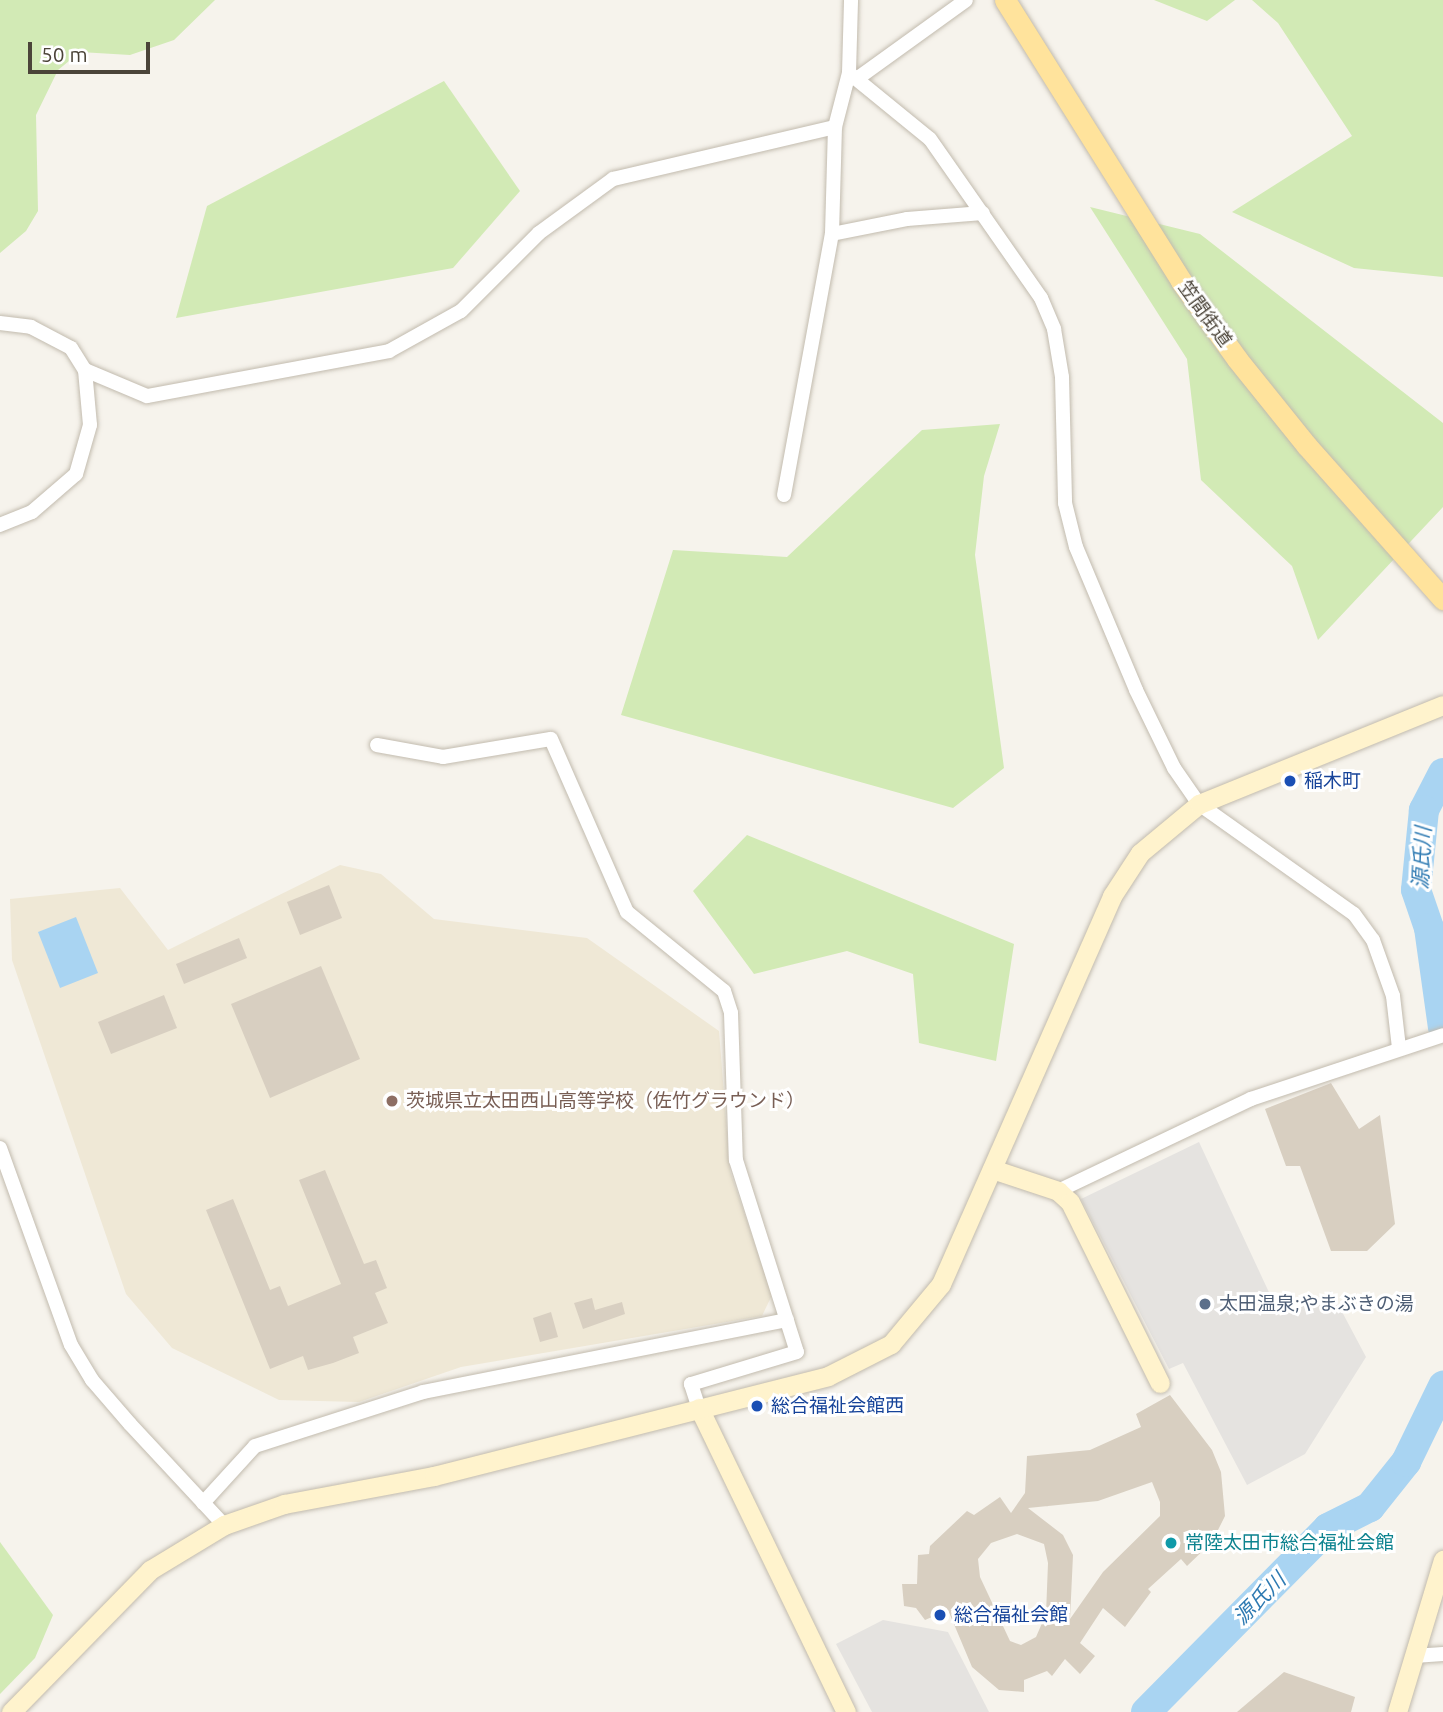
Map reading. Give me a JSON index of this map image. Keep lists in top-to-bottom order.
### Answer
{
  "streets": {
    "main road": ["笠間街道"]
  },
  "water": ["源氏川"],
  "places": [
    "稲木町",
    "茨城県立太田西山高等学校（佐竹グラウンド）",
    "太田温泉;やまぶきの湯",
    "総合福祉会館西",
    "常陸太田市総合福祉会館",
    "総合福祉会館"
  ],
  "scale_bar": "50 m"
}
